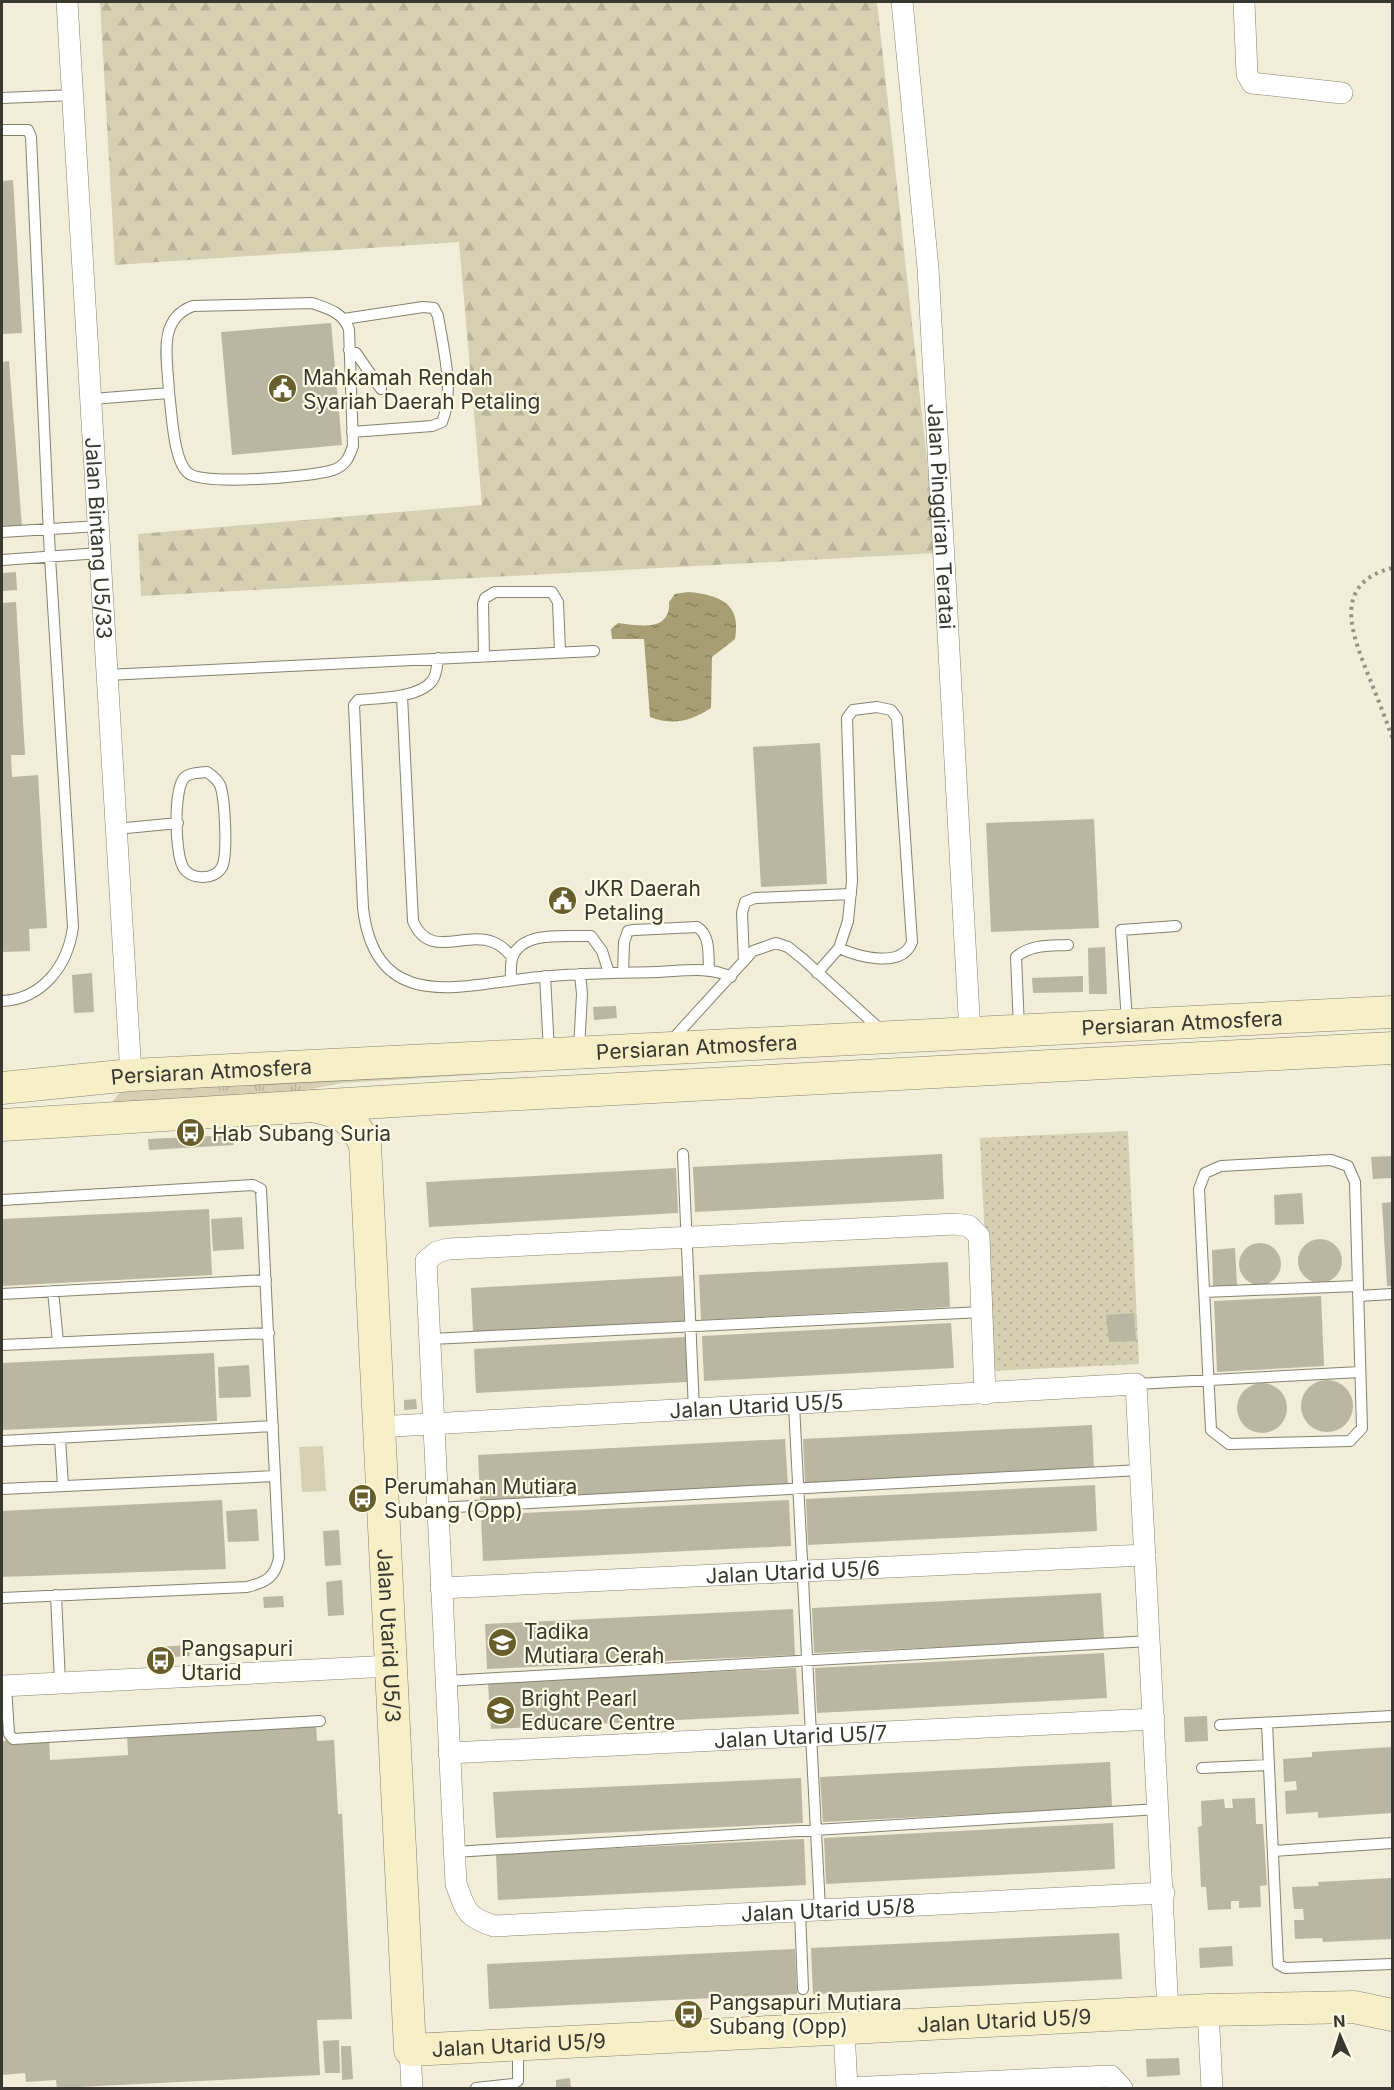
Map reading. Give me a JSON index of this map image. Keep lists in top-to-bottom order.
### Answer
{
  "streets": {
    "street": [
      "Jalan Pinggiran Teratai",
      "Jalan Bintang U5/33",
      "Persiaran Atmosfera",
      "Jalan Utarid U5/5",
      "Jalan Utarid U5/6",
      "Jalan Utarid U5/3",
      "Jalan Utarid U5/7",
      "Jalan Utarid U5/8",
      "Jalan Utarid U5/9"
    ]
  },
  "crossings": [
    ["Jalan Pinggiran Teratai", "Persiaran Atmosfera"],
    ["Jalan Bintang U5/33", "Persiaran Atmosfera"],
    ["Jalan Utarid U5/5", "Jalan Utarid U5/3"],
    ["Jalan Utarid U5/3", "Jalan Utarid U5/9"]
  ],
  "places": {
    "public building": ["Mahkamah Rendah Syariah Daerah Petaling", "JKR Daerah Petaling"],
    "bus stop": [
      "Hab Subang Suria",
      "Perumahan Mutiara Subang (Opp)",
      "Pangsapuri Utarid",
      "Pangsapuri Mutiara Subang (Opp)"
    ],
    "school or university": ["Tadika Mutiara Cerah", "Bright Pearl Educare Centre"]
  },
  "north": "top"
}
